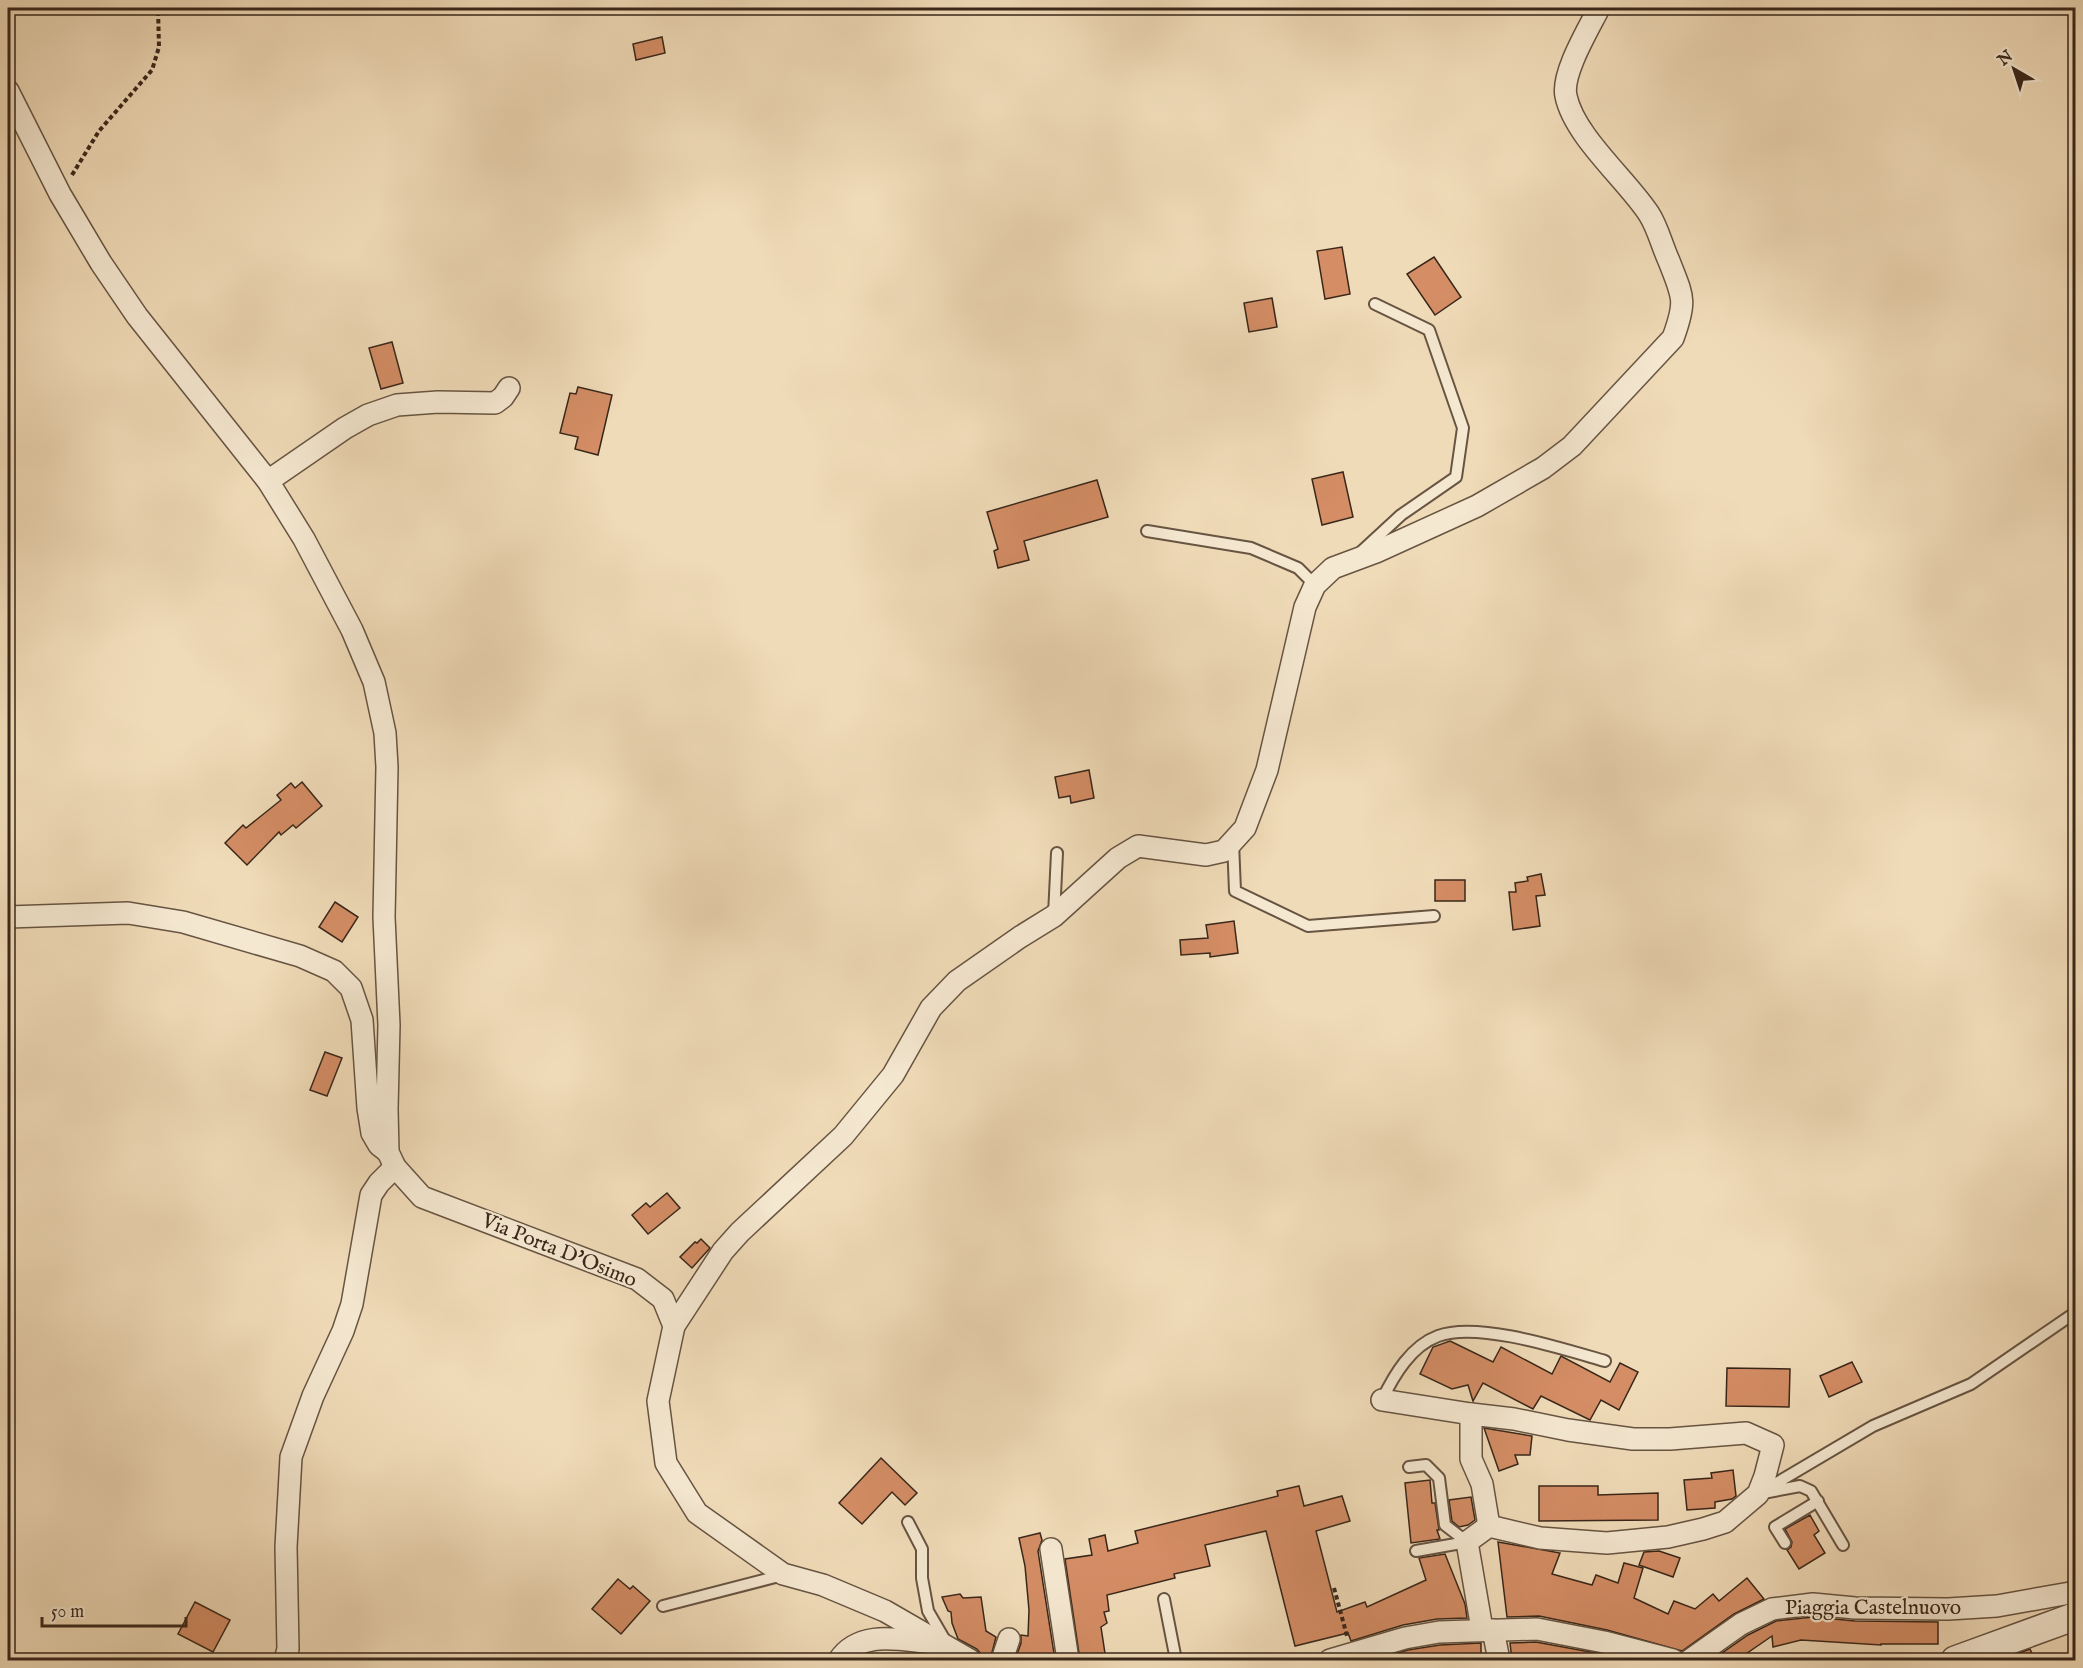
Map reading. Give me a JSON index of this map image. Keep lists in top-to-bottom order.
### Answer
{
  "streets": {
    "street": ["Via Porta D'Osimo", "Piaggia Castelnuovo"]
  },
  "scale_bar": "50 m",
  "north": "top left"
}
